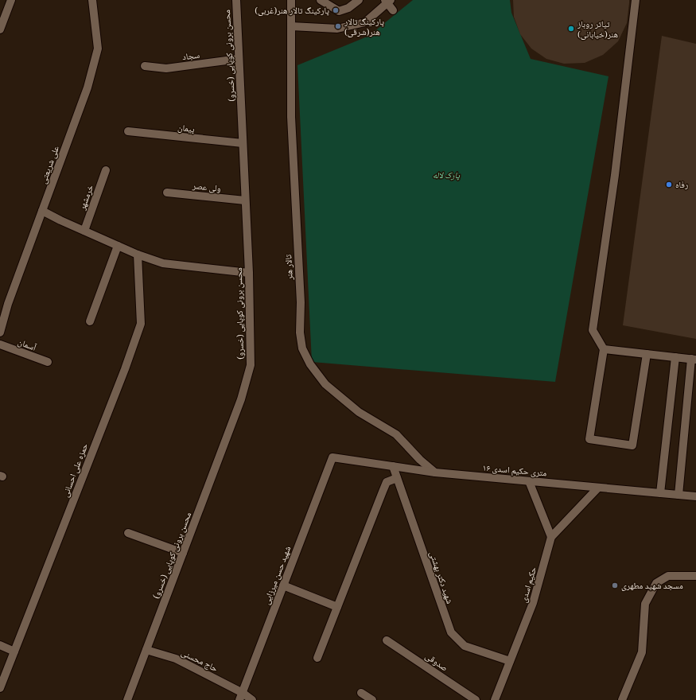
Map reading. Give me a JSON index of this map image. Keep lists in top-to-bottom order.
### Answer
{
  "streets": {
    "street": [
      "سجاد",
      "محسن برونی کوپایی (خسرو)",
      "پیمان",
      "علی شریعتی",
      "ولی عصر",
      "خرمشهر",
      "تالار هنر",
      "آسمان",
      "حمزه علی احسانی",
      "۱۶ متری حکیم اسدی",
      "شهید حسن میرزایی",
      "شهید دکتر بهشتی",
      "حکیم اسدی",
      "حاج محسنی",
      "صدوقی"
    ]
  },
  "crossings": [
    ["سجاد", "محسن برونی کوپایی (خسرو)"],
    ["محسن برونی کوپایی (خسرو)", "پیمان"],
    ["محسن برونی کوپایی (خسرو)", "ولی عصر"],
    ["محسن برونی کوپایی (خسرو)", "حاج محسنی"],
    ["تالار هنر", "۱۶ متری حکیم اسدی"],
    ["۱۶ متری حکیم اسدی", "شهید حسن میرزایی"],
    ["۱۶ متری حکیم اسدی", "شهید دکتر بهشتی"],
    ["۱۶ متری حکیم اسدی", "حکیم اسدی"],
    ["شهید حسن میرزایی", "حاج محسنی"],
    ["شهید دکتر بهشتی", "حکیم اسدی"]
  ],
  "parks": ["پارک لاله"],
  "places": [
    "پارکینگ تالار هنر(غربی)",
    "پارکینگ تالار هنر(شرقی)",
    "تیاتر روباز هنر(خیابانی)",
    "رفاه",
    "مسجد شهید مطهری"
  ]
}
